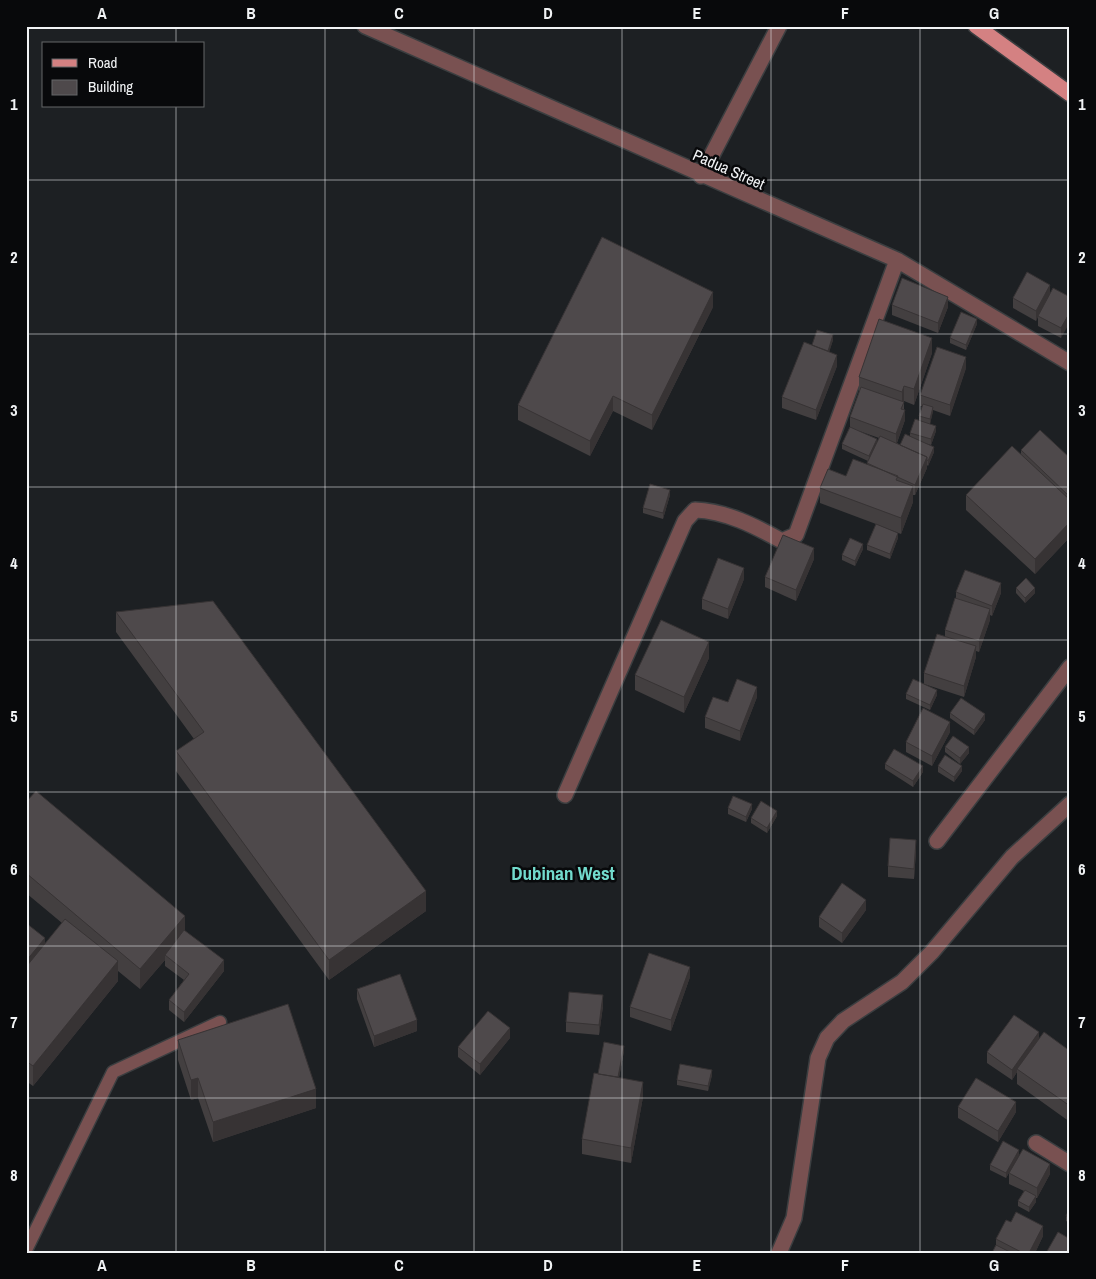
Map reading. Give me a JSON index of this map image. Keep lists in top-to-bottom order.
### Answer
{
  "streets": {
    "street": ["Padua Street"]
  },
  "districts": ["Dubinan West"],
  "legend": ["Road", "Building"],
  "grid": {
    "columns": [
      "A",
      "B",
      "C",
      "D",
      "E",
      "F",
      "G"
    ],
    "rows": [
      "1",
      "2",
      "3",
      "4",
      "5",
      "6",
      "7",
      "8"
    ]
  }
}
